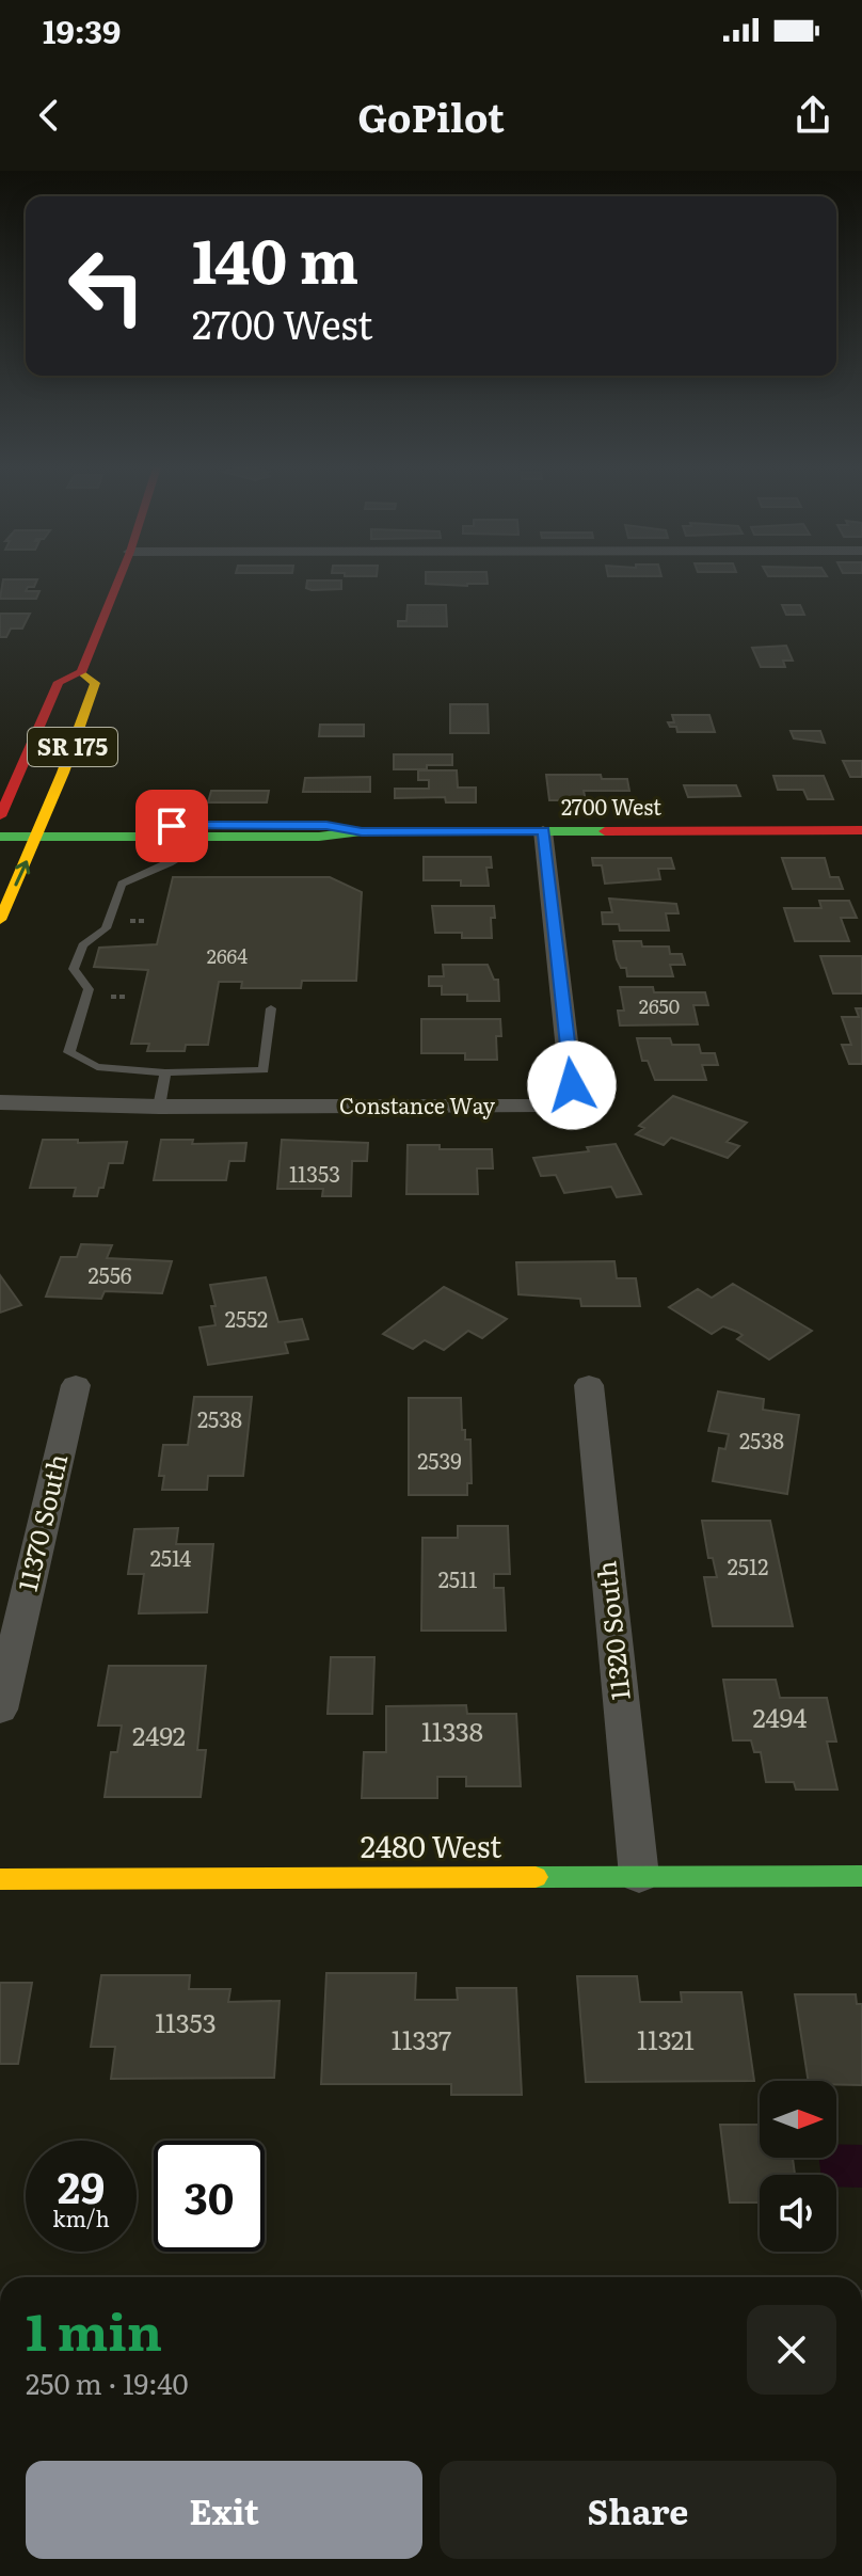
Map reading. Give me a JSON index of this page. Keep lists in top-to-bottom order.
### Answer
{
  "streets": {
    "main road": ["SR 175", "2700 West", "2480 West"],
    "street": ["Constance Way", "11370 South", "11320 South"]
  },
  "crossings": [
    ["SR 175", "2700 West"],
    ["2700 West", "Constance Way"],
    ["11320 South", "2480 West"]
  ],
  "house_numbers": [
    "2664",
    "2650",
    "11353",
    "2556",
    "2552",
    "2538",
    "2538",
    "2539",
    "2514",
    "2512",
    "2511",
    "2494",
    "11338",
    "2492",
    "11353",
    "11337",
    "11321"
  ],
  "north": "right",
  "page": {
    "status": "19:39",
    "header": "GoPilot",
    "turn": ["140 m", "2700 West"],
    "speed": "29 km/h",
    "limit": "30",
    "heading": ["1 min", "250 m · 19:40"],
    "buttons": ["Exit", "Share"]
  }
}
